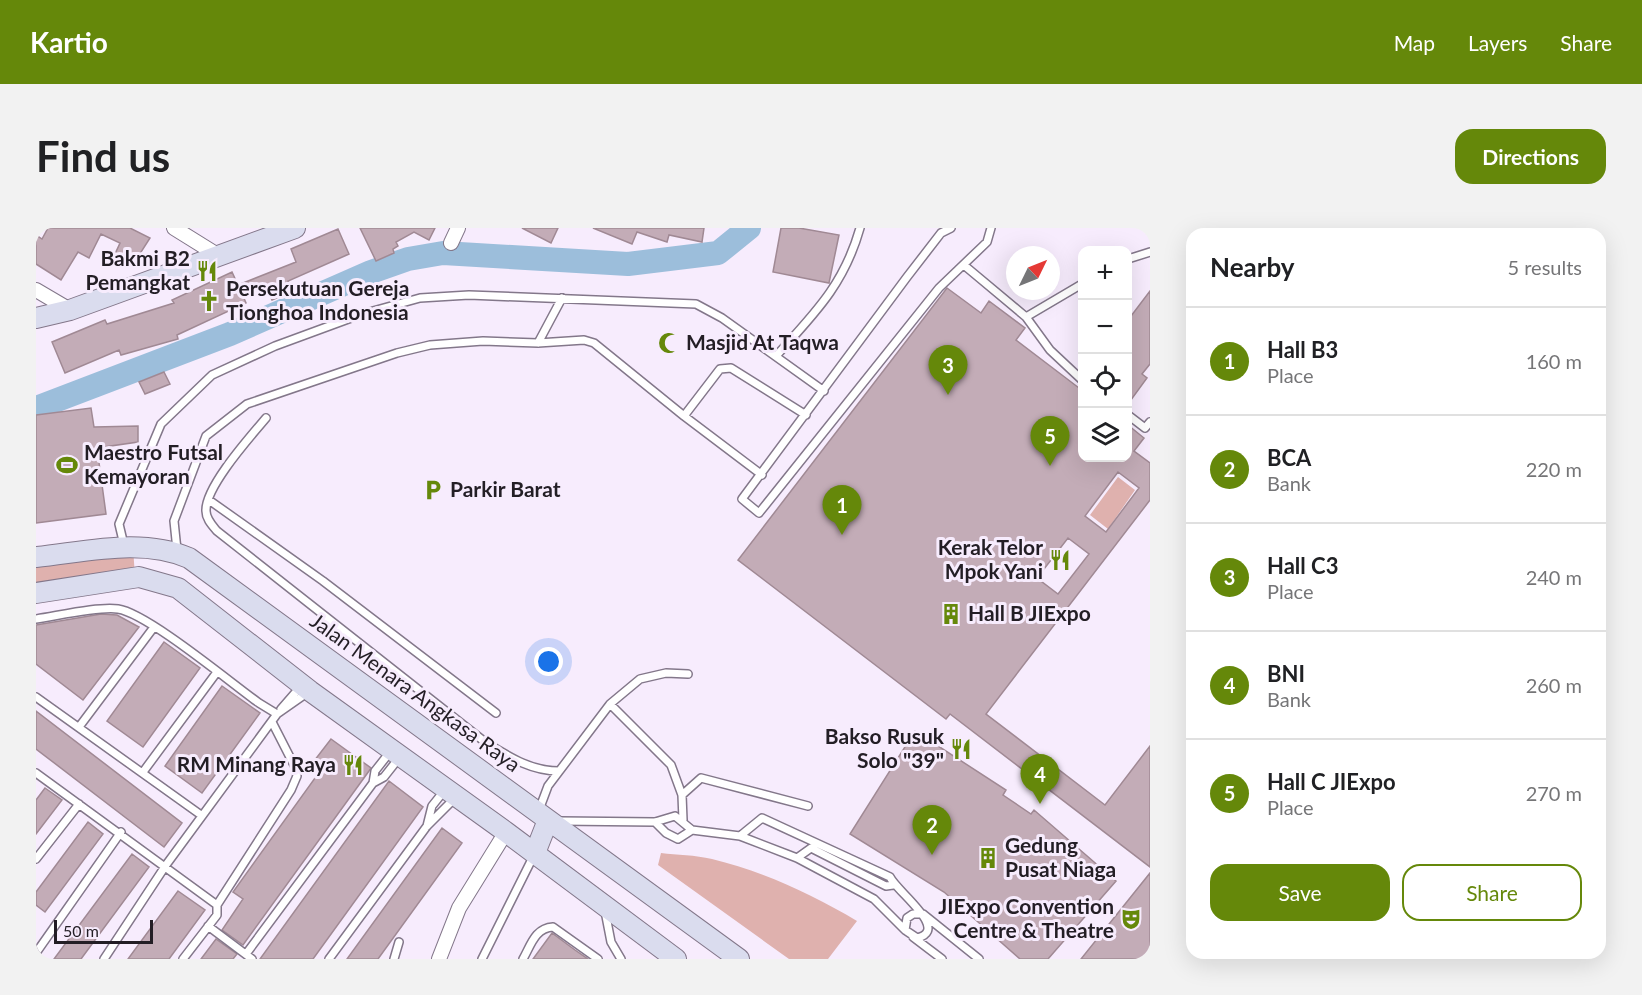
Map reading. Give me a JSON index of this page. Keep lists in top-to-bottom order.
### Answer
{
  "streets": {
    "street": ["Jalan Menara Angkasa Raya"]
  },
  "places": {
    "restaurant": [
      "Bakmi B2 Pemangkat",
      "Kerak Telor Mpok Yani",
      "Bakso Rusuk Solo \"39\"",
      "RM Minang Raya"
    ],
    "church": ["Persekutuan Gereja Tionghoa Indonesia"],
    "mosque": ["Masjid At Taqwa"],
    "sports": ["Maestro Futsal Kemayoran"],
    "parking": ["Parkir Barat"],
    "building": ["Hall B JIExpo", "Gedung Pusat Niaga"],
    "theatre": ["JIExpo Convention Centre & Theatre"]
  },
  "scale_bar": "50 m",
  "north": "top right",
  "page": {
    "header": "Kartio",
    "nav": ["Map", "Layers", "Share"],
    "buttons": [
      "Directions",
      ["Save", "Share"]
    ],
    "title": "Find us",
    "heading": ["Nearby", "5 results"],
    "map_buttons": ["+", "−"],
    "list": [
      {
        "mark": "1",
        "name": "Hall B3",
        "note": "Place",
        "value": "160 m"
      },
      {
        "mark": "2",
        "name": "BCA",
        "note": "Bank",
        "value": "220 m"
      },
      {
        "mark": "3",
        "name": "Hall C3",
        "note": "Place",
        "value": "240 m"
      },
      {
        "mark": "4",
        "name": "BNI",
        "note": "Bank",
        "value": "260 m"
      },
      {
        "mark": "5",
        "name": "Hall C JIExpo",
        "note": "Place",
        "value": "270 m"
      }
    ],
    "pins": [
      "3",
      "5",
      "1",
      "4",
      "2"
    ],
    "scale": "50 m"
  }
}
